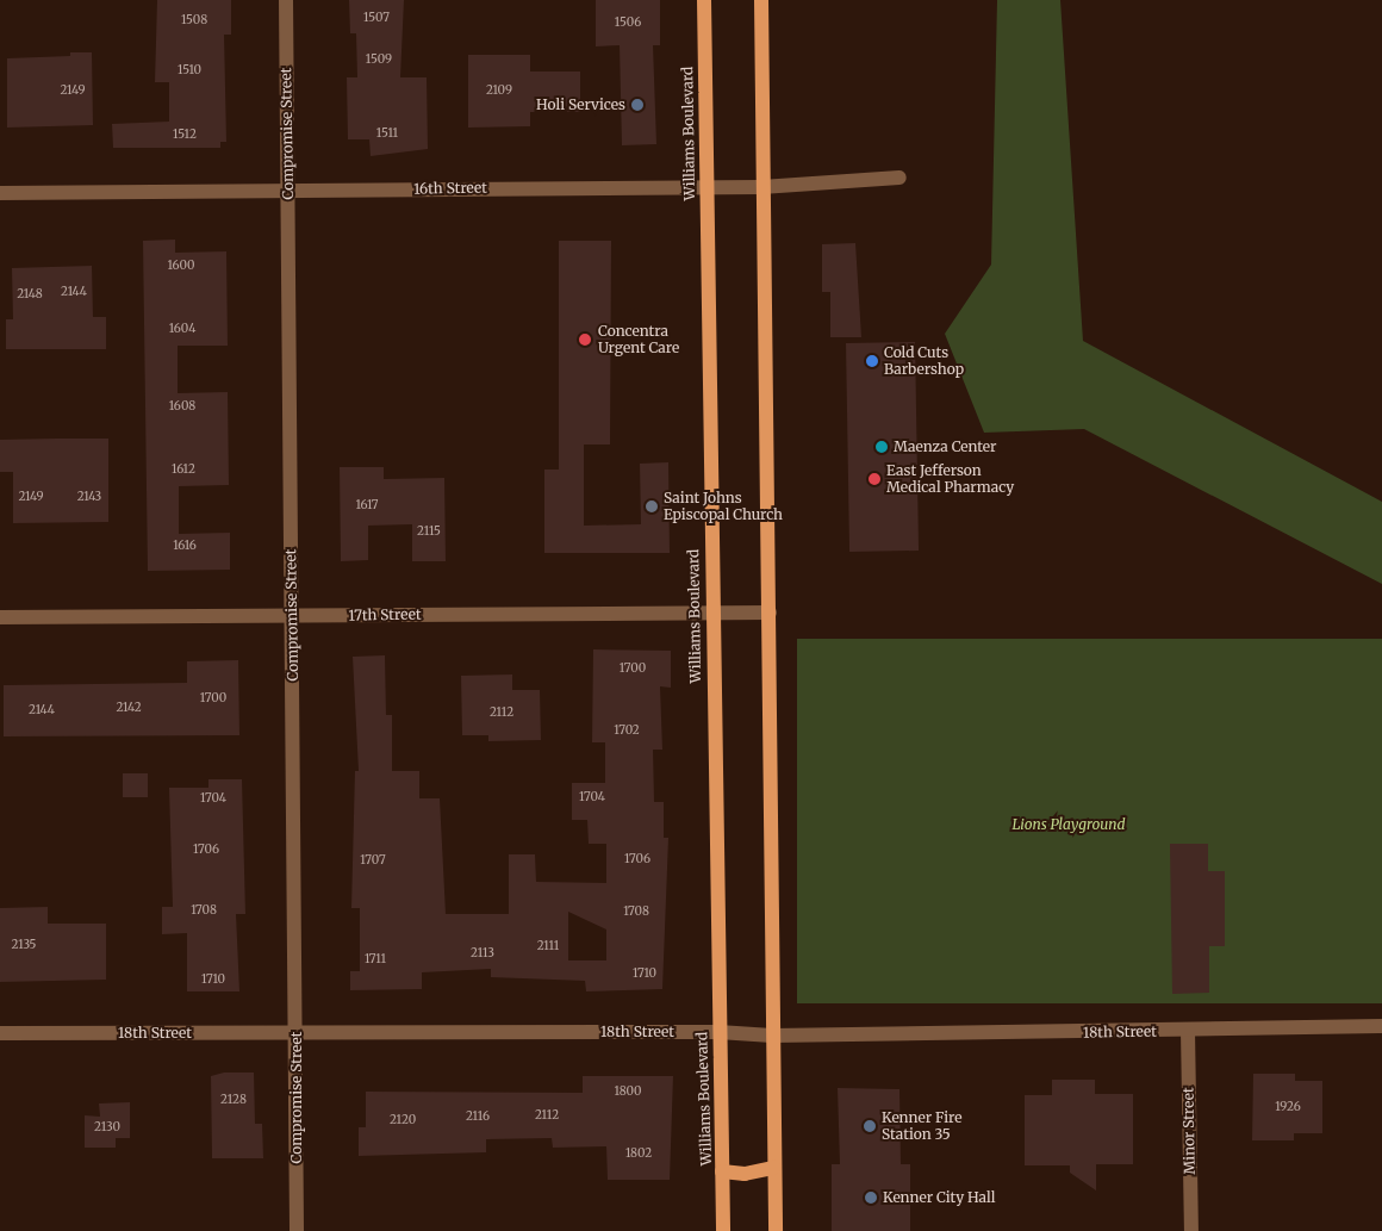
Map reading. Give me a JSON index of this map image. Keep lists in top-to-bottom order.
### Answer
{
  "streets": {
    "main road": ["Williams Boulevard"],
    "street": [
      "Compromise Street",
      "16th Street",
      "17th Street",
      "18th Street",
      "Minor Street"
    ]
  },
  "crossings": [
    ["Compromise Street", "16th Street"],
    ["Compromise Street", "17th Street"],
    ["Compromise Street", "18th Street"],
    ["Williams Boulevard", "16th Street"],
    ["Williams Boulevard", "17th Street"],
    ["Williams Boulevard", "18th Street"],
    ["18th Street", "Minor Street"]
  ],
  "parks": ["Lions Playground"],
  "places": [
    "Holi Services",
    "Concentra Urgent Care",
    "Cold Cuts Barbershop",
    "Maenza Center",
    "East Jefferson Medical Pharmacy",
    "Saint Johns Episcopal Church",
    "Kenner Fire Station 35",
    "Kenner City Hall"
  ],
  "house_numbers": [
    "1507",
    "1508",
    "1506",
    "1509",
    "1510",
    "2149",
    "2109",
    "1511",
    "1512",
    "1600",
    "2144",
    "2148",
    "1604",
    "1608",
    "1612",
    "2149",
    "2143",
    "1617",
    "2115",
    "1616",
    "1700",
    "1700",
    "2142",
    "2144",
    "2112",
    "1702",
    "1704",
    "1704",
    "1706",
    "1706",
    "1707",
    "1708",
    "1708",
    "2135",
    "2111",
    "2113",
    "1711",
    "1710",
    "1710",
    "1800",
    "2128",
    "1926",
    "2112",
    "2116",
    "2120",
    "2130",
    "1802"
  ]
}
